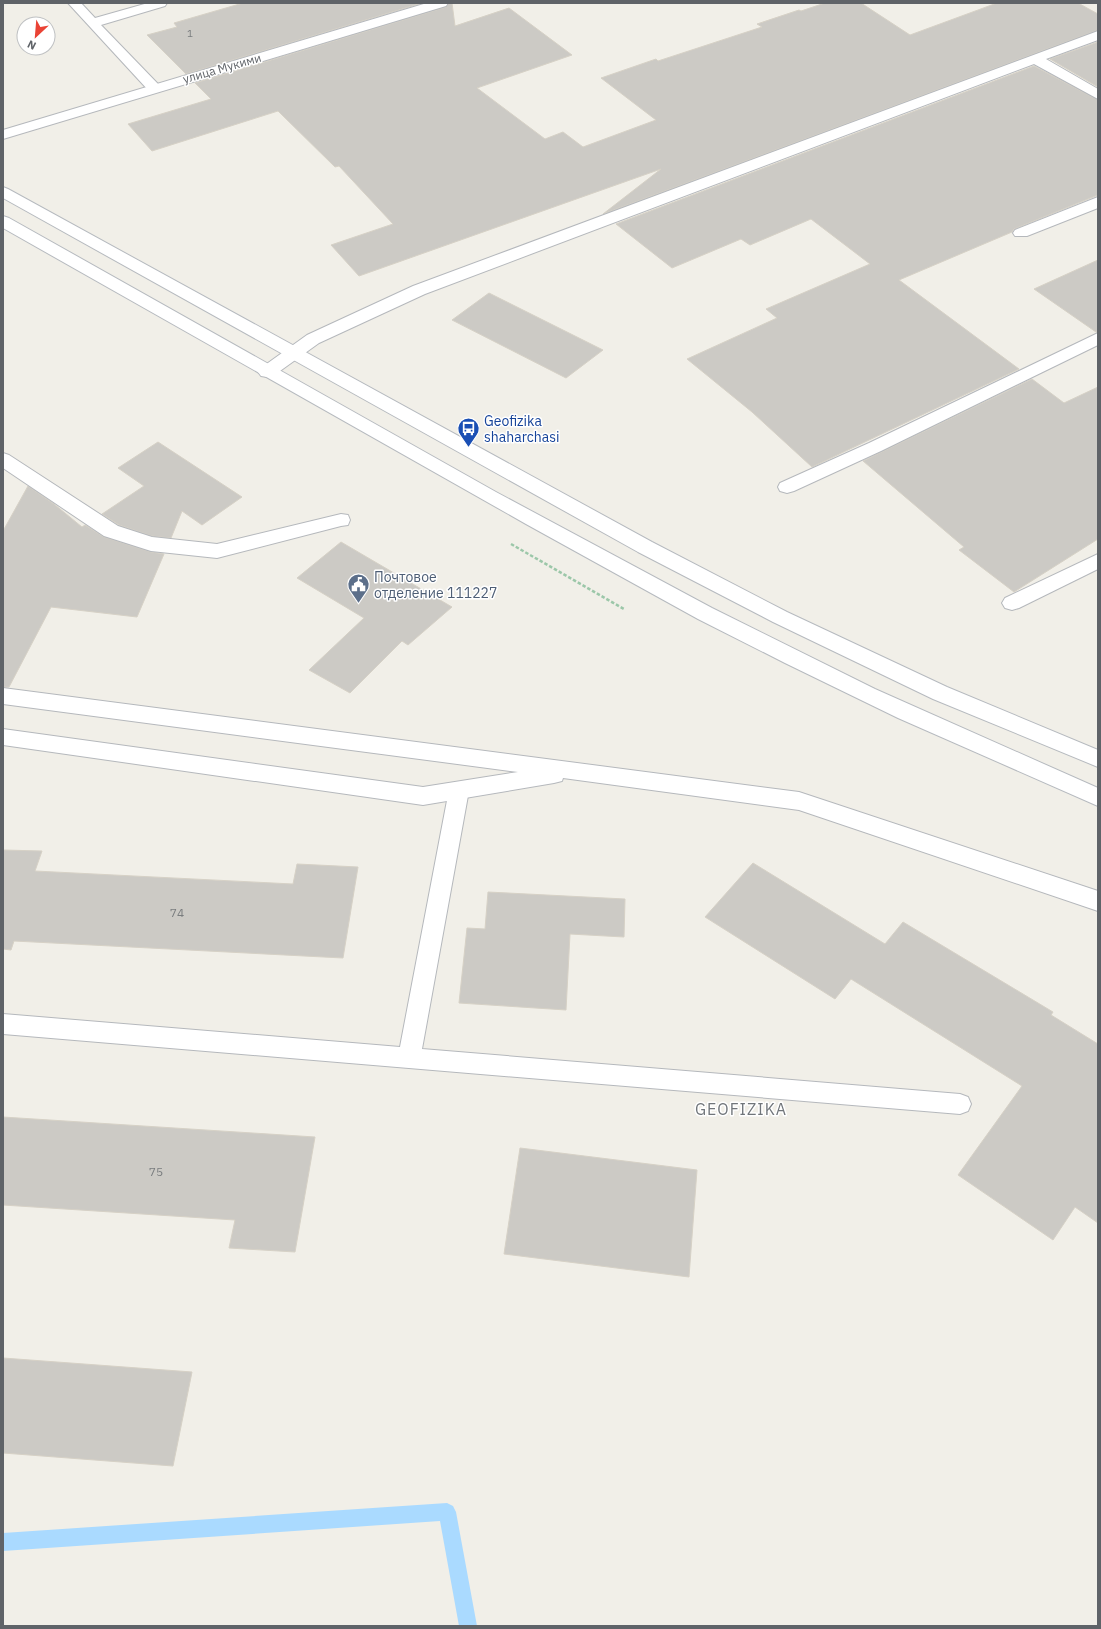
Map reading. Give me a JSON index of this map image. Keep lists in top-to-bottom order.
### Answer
{
  "streets": {
    "street": ["улица Мукими"]
  },
  "districts": ["GEOFIZIKA"],
  "places": {
    "bus stop": ["Geofizika shaharchasi"],
    "public building": ["Почтовое отделение 111227"]
  },
  "house_numbers": ["1", "74", "75"],
  "north": "bottom left"
}
